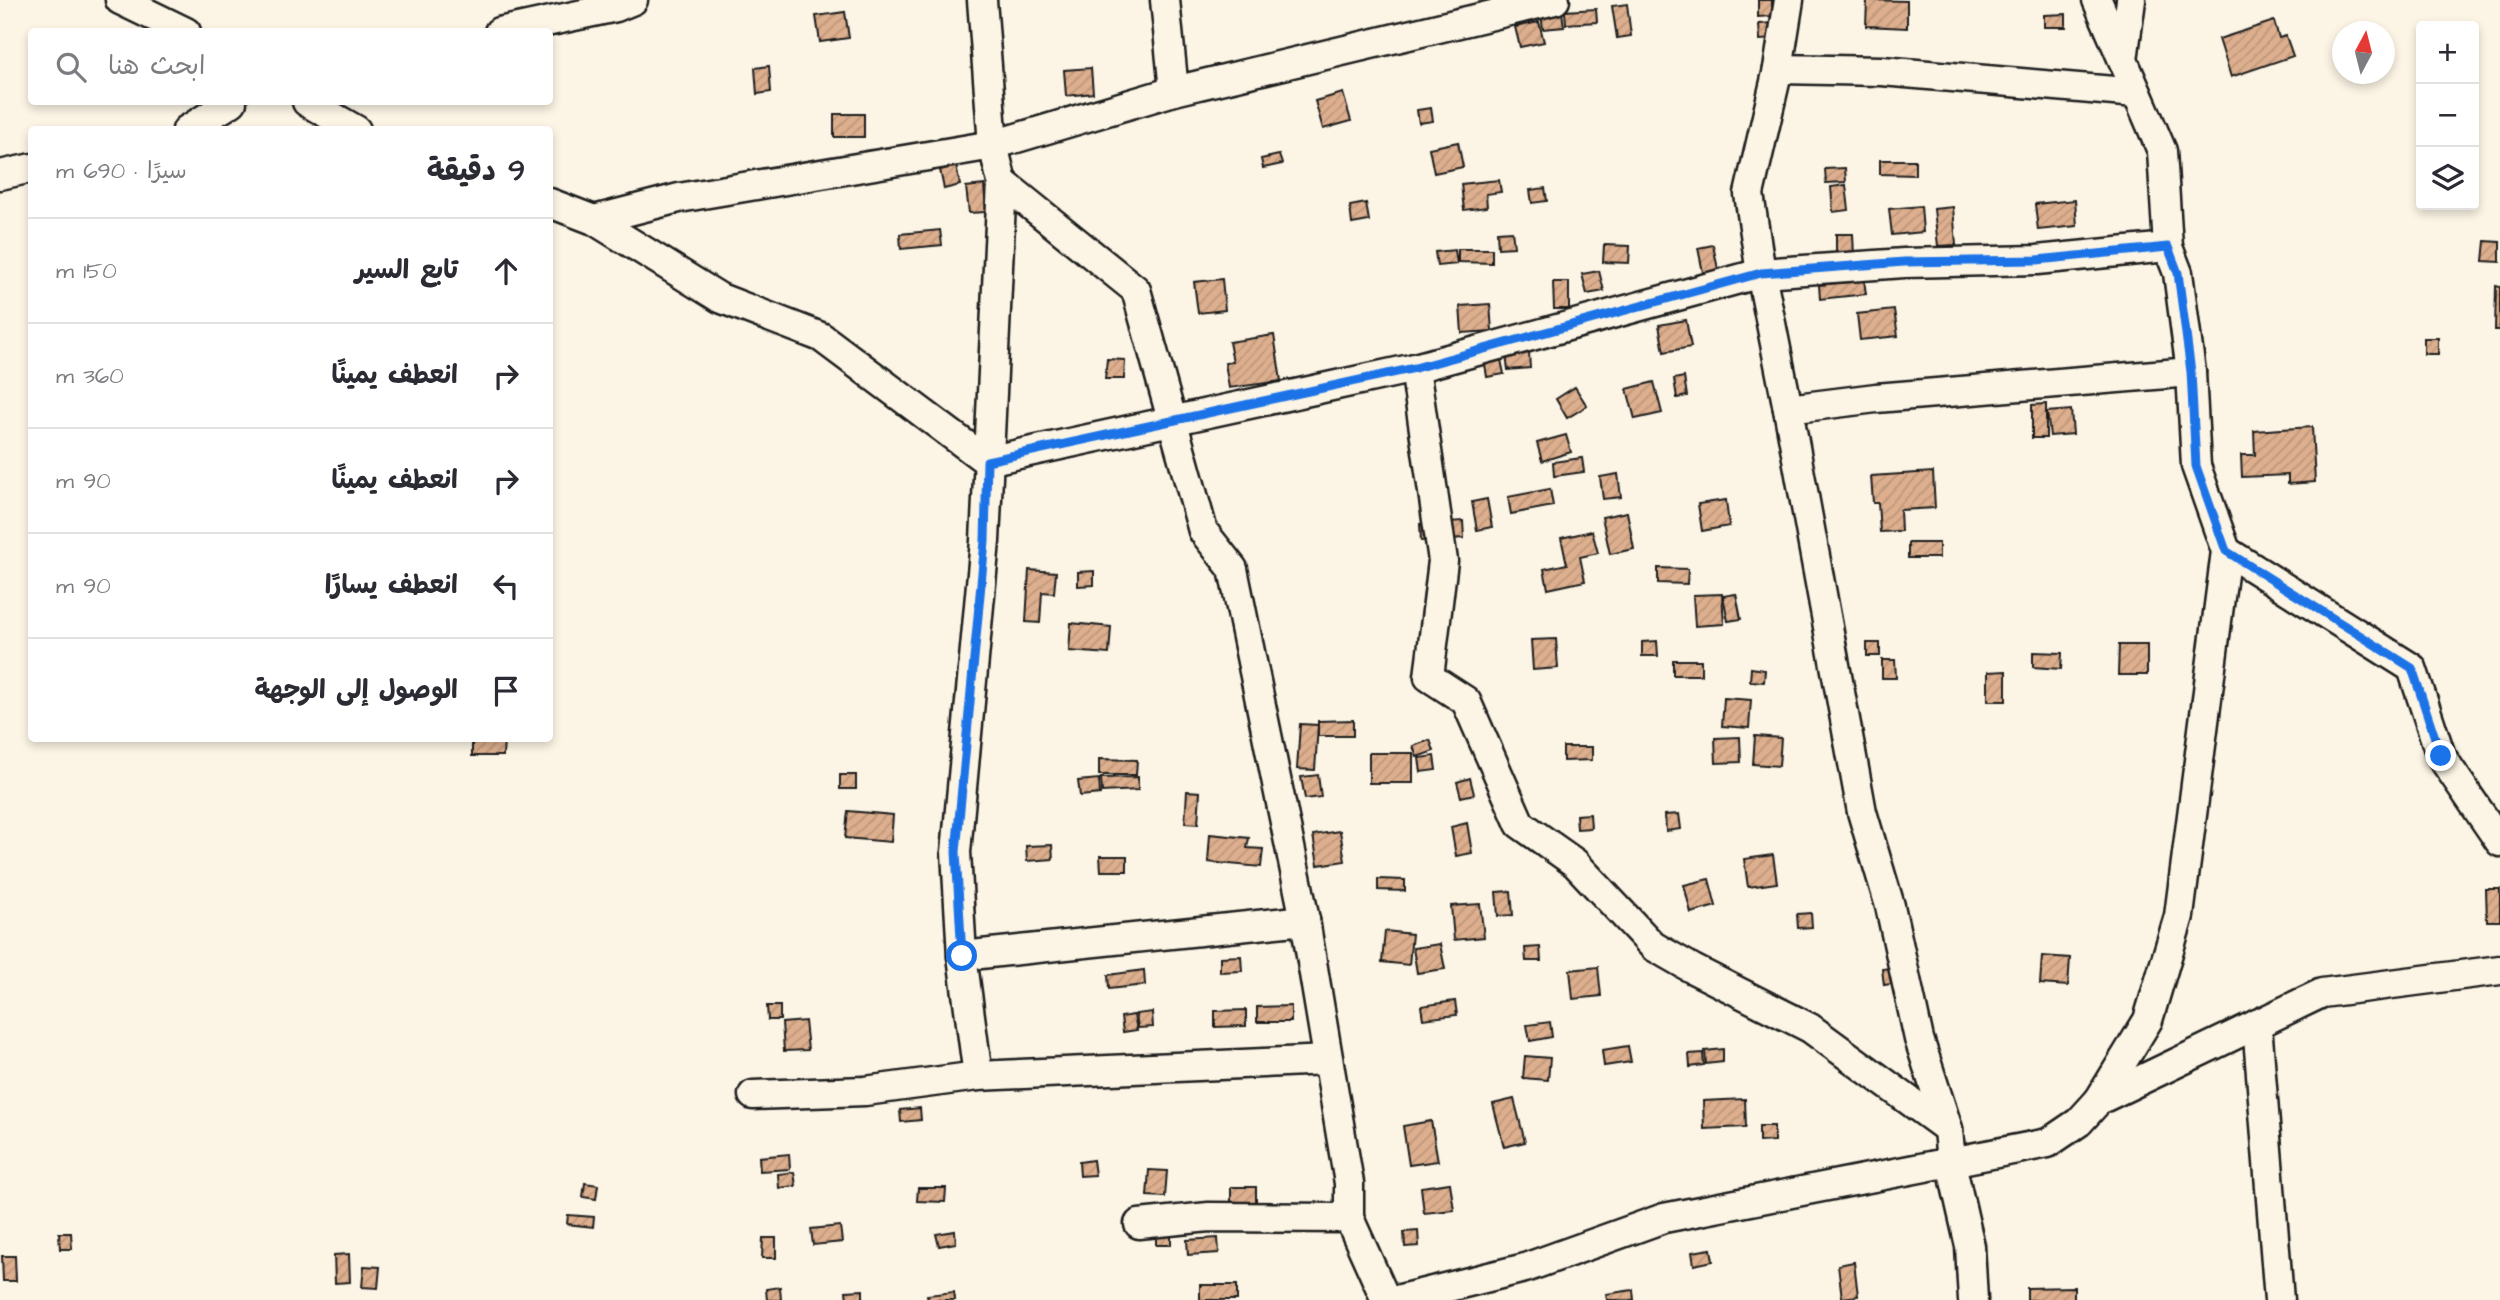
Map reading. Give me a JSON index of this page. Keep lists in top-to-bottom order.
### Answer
{
  "north": "top",
  "page": {
    "map_buttons": ["+", "−"],
    "search": "ابحث هنا",
    "heading": ["9 دقيقة", "سيرًا · 690 m"],
    "list": [
      ["تابع السير", "150 m"],
      ["انعطف يمينًا", "360 m"],
      ["انعطف يمينًا", "90 m"],
      ["انعطف يسارًا", "90 m"],
      "الوصول إلى الوجهة"
    ]
  }
}
